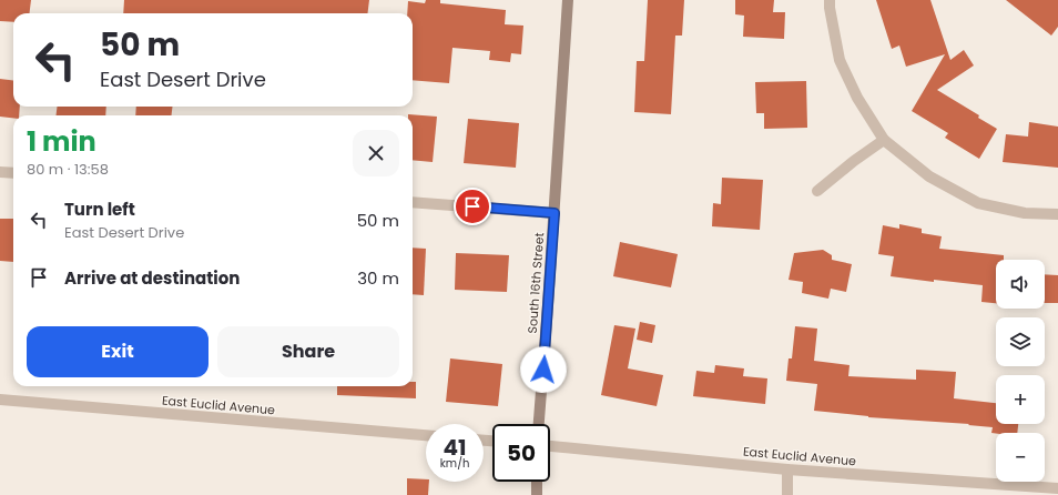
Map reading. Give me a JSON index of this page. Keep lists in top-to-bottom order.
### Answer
{
  "streets": {
    "main road": ["South 16th Street"],
    "street": ["East Euclid Avenue"]
  },
  "page": {
    "turn": ["50 m", "East Desert Drive"],
    "heading": ["1 min", "80 m · 13:58"],
    "list": [
      {
        "name": "Turn left",
        "note": "East Desert Drive",
        "value": "50 m"
      },
      {
        "name": "Arrive at destination",
        "value": "30 m"
      }
    ],
    "map_buttons": ["+", "−"],
    "buttons": ["Exit", "Share"],
    "speed": "41 km/h",
    "limit": "50"
  }
}
